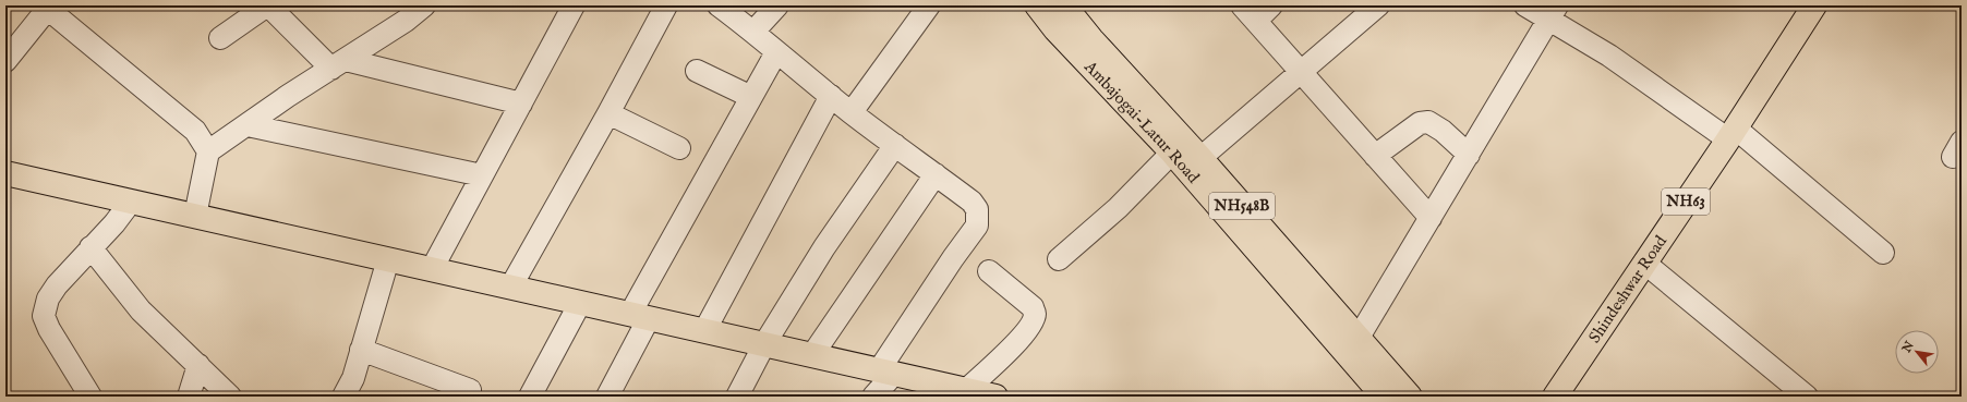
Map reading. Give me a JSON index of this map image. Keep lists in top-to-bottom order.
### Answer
{
  "streets": {
    "main road": [
      "Ambajogai-Latur Road",
      "NH63",
      "NH548B",
      "Shindeshwar Road"
    ]
  },
  "crossings": [
    ["Ambajogai-Latur Road", "NH548B"]
  ],
  "north": "top left"
}
